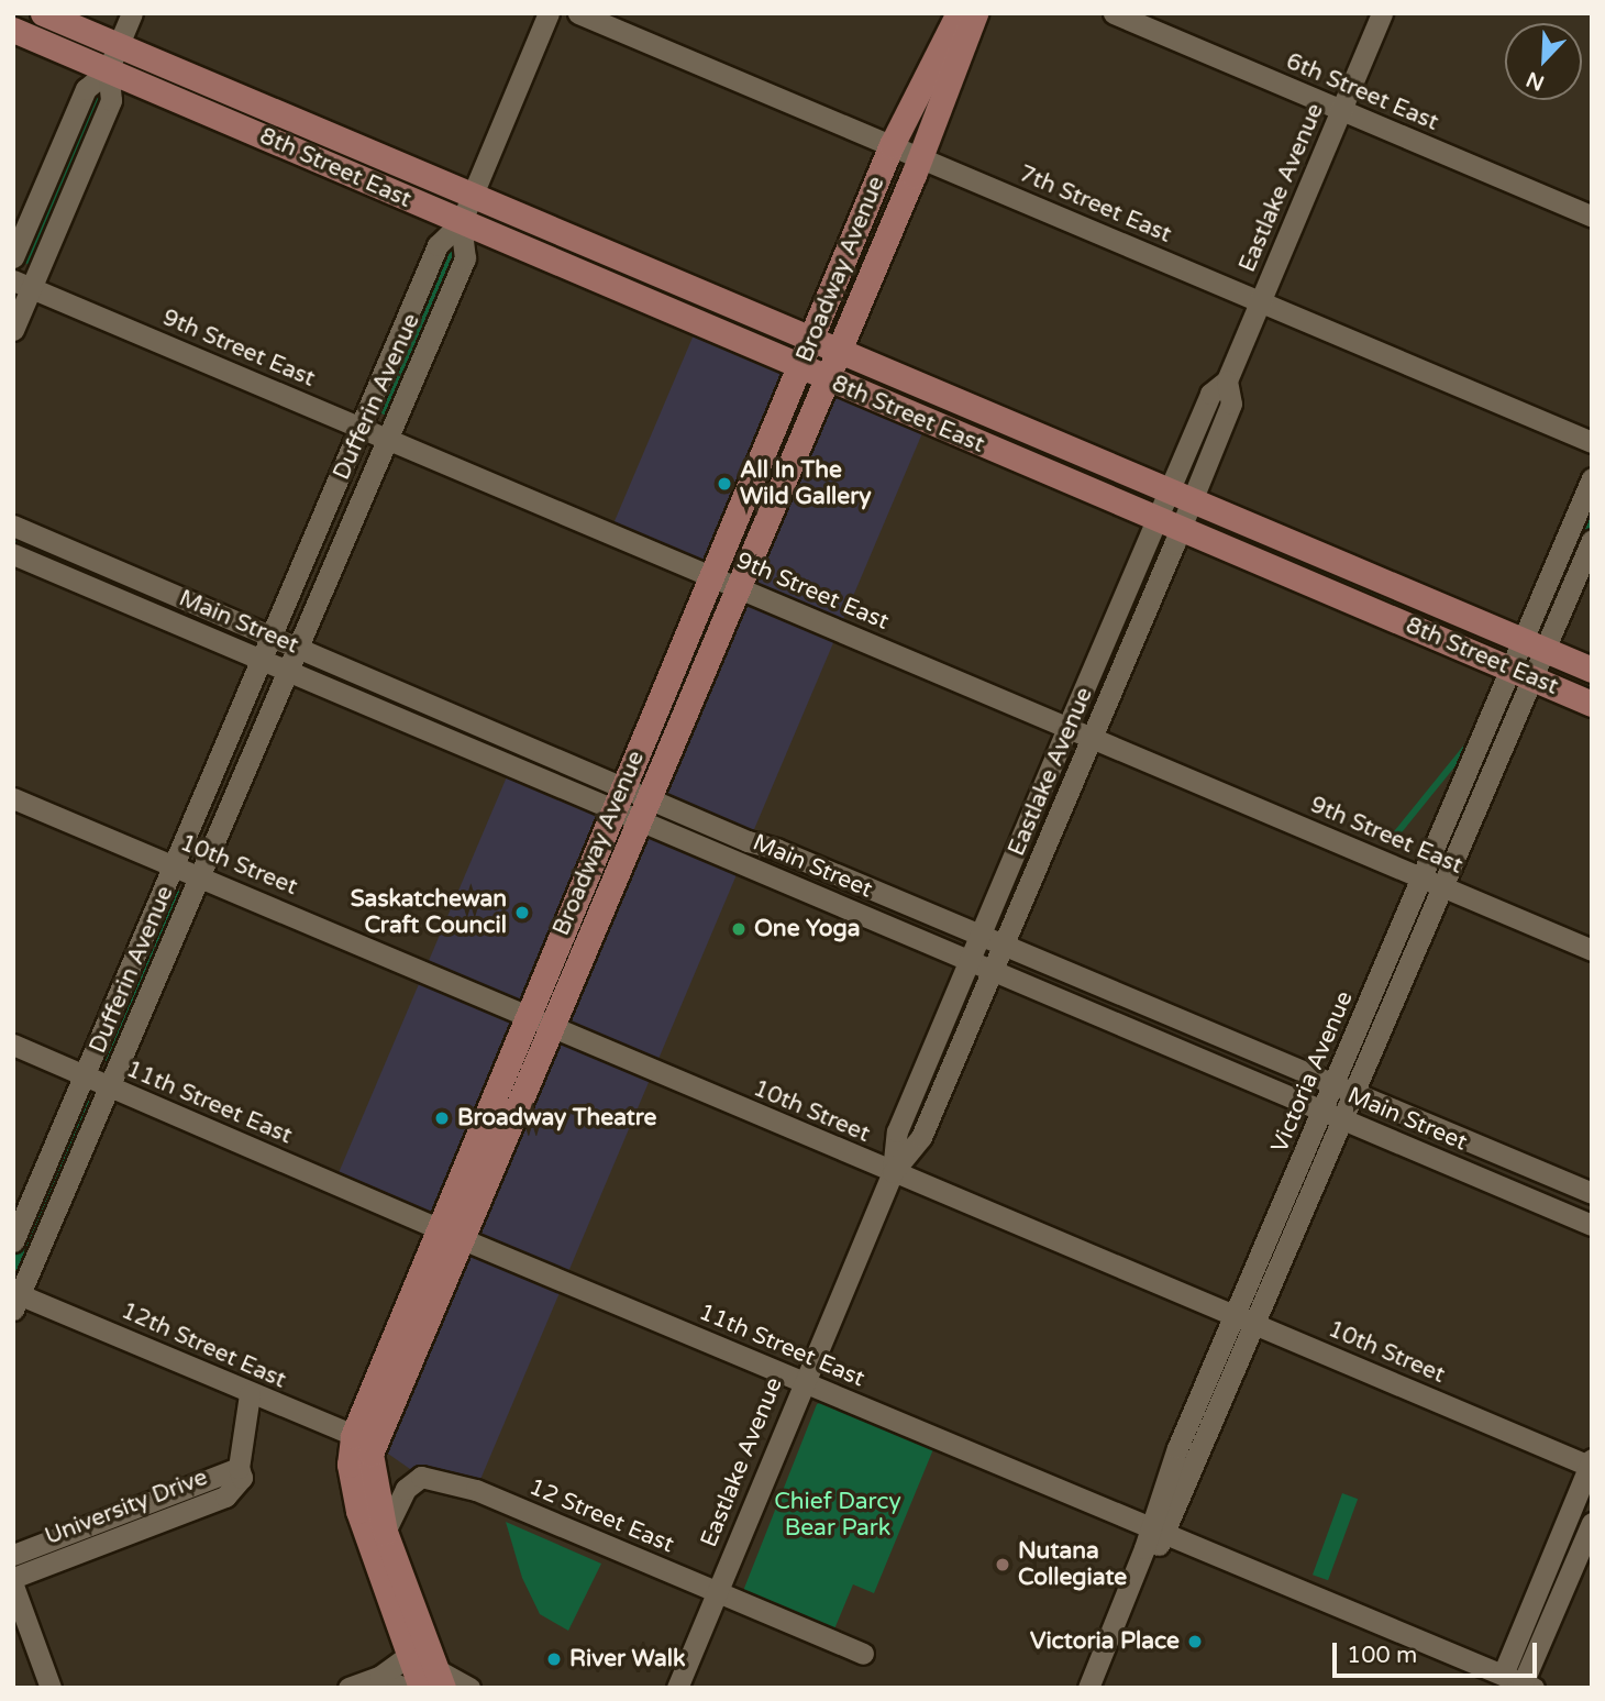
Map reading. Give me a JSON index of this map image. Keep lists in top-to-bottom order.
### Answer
{
  "streets": {
    "main road": ["8th Street East", "Broadway Avenue"],
    "street": [
      "6th Street East",
      "Eastlake Avenue",
      "7th Street East",
      "9th Street East",
      "Dufferin Avenue",
      "Main Street",
      "10th Street",
      "Victoria Avenue",
      "11th Street East",
      "12th Street East",
      "University Drive",
      "12 Street East"
    ]
  },
  "crossings": [
    ["6th Street East", "Eastlake Avenue"],
    ["8th Street East", "Eastlake Avenue"],
    ["8th Street East", "Broadway Avenue"],
    ["8th Street East", "Dufferin Avenue"],
    ["8th Street East", "Victoria Avenue"],
    ["Eastlake Avenue", "7th Street East"],
    ["Eastlake Avenue", "9th Street East"],
    ["Eastlake Avenue", "Main Street"],
    ["Eastlake Avenue", "10th Street"],
    ["Eastlake Avenue", "11th Street East"],
    ["Eastlake Avenue", "12 Street East"],
    ["7th Street East", "Broadway Avenue"],
    ["Broadway Avenue", "9th Street East"],
    ["Broadway Avenue", "Main Street"],
    ["Broadway Avenue", "10th Street"],
    ["Broadway Avenue", "11th Street East"],
    ["Broadway Avenue", "12th Street East"],
    ["Broadway Avenue", "12 Street East"],
    ["9th Street East", "Dufferin Avenue"],
    ["9th Street East", "Victoria Avenue"],
    ["Dufferin Avenue", "Main Street"],
    ["Dufferin Avenue", "10th Street"],
    ["Dufferin Avenue", "11th Street East"],
    ["Dufferin Avenue", "12th Street East"],
    ["Main Street", "Victoria Avenue"],
    ["10th Street", "Victoria Avenue"],
    ["Victoria Avenue", "11th Street East"],
    ["12th Street East", "University Drive"]
  ],
  "parks": ["Chief Darcy Bear Park"],
  "places": [
    "All In The Wild Gallery",
    "Saskatchewan Craft Council",
    "One Yoga",
    "Broadway Theatre",
    "Nutana Collegiate",
    "Victoria Place",
    "River Walk"
  ],
  "scale_bar": "100 m",
  "north": "bottom left"
}
